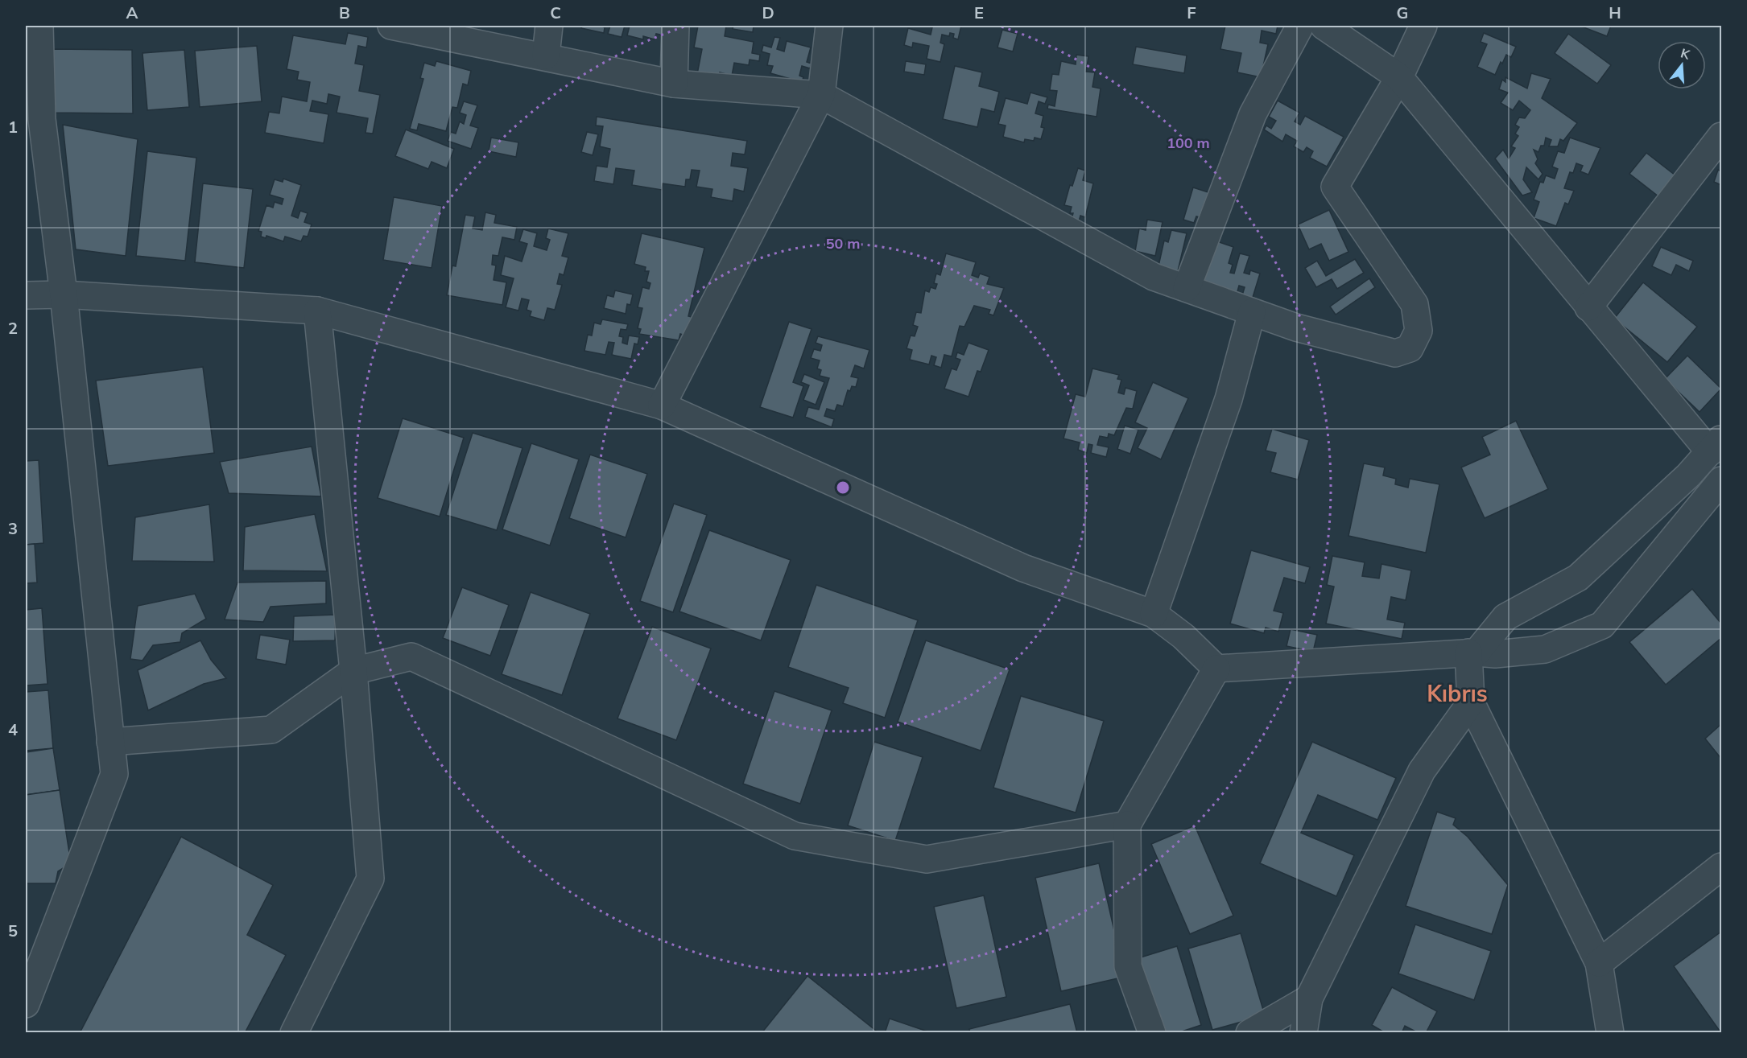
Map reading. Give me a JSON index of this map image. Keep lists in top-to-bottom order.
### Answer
{
  "districts": ["Kıbrıs"],
  "north": "top",
  "grid": {
    "columns": [
      "A",
      "B",
      "C",
      "D",
      "E",
      "F",
      "G",
      "H"
    ],
    "rows": [
      "1",
      "2",
      "3",
      "4",
      "5"
    ]
  },
  "rings": ["100 m", "50 m"]
}
